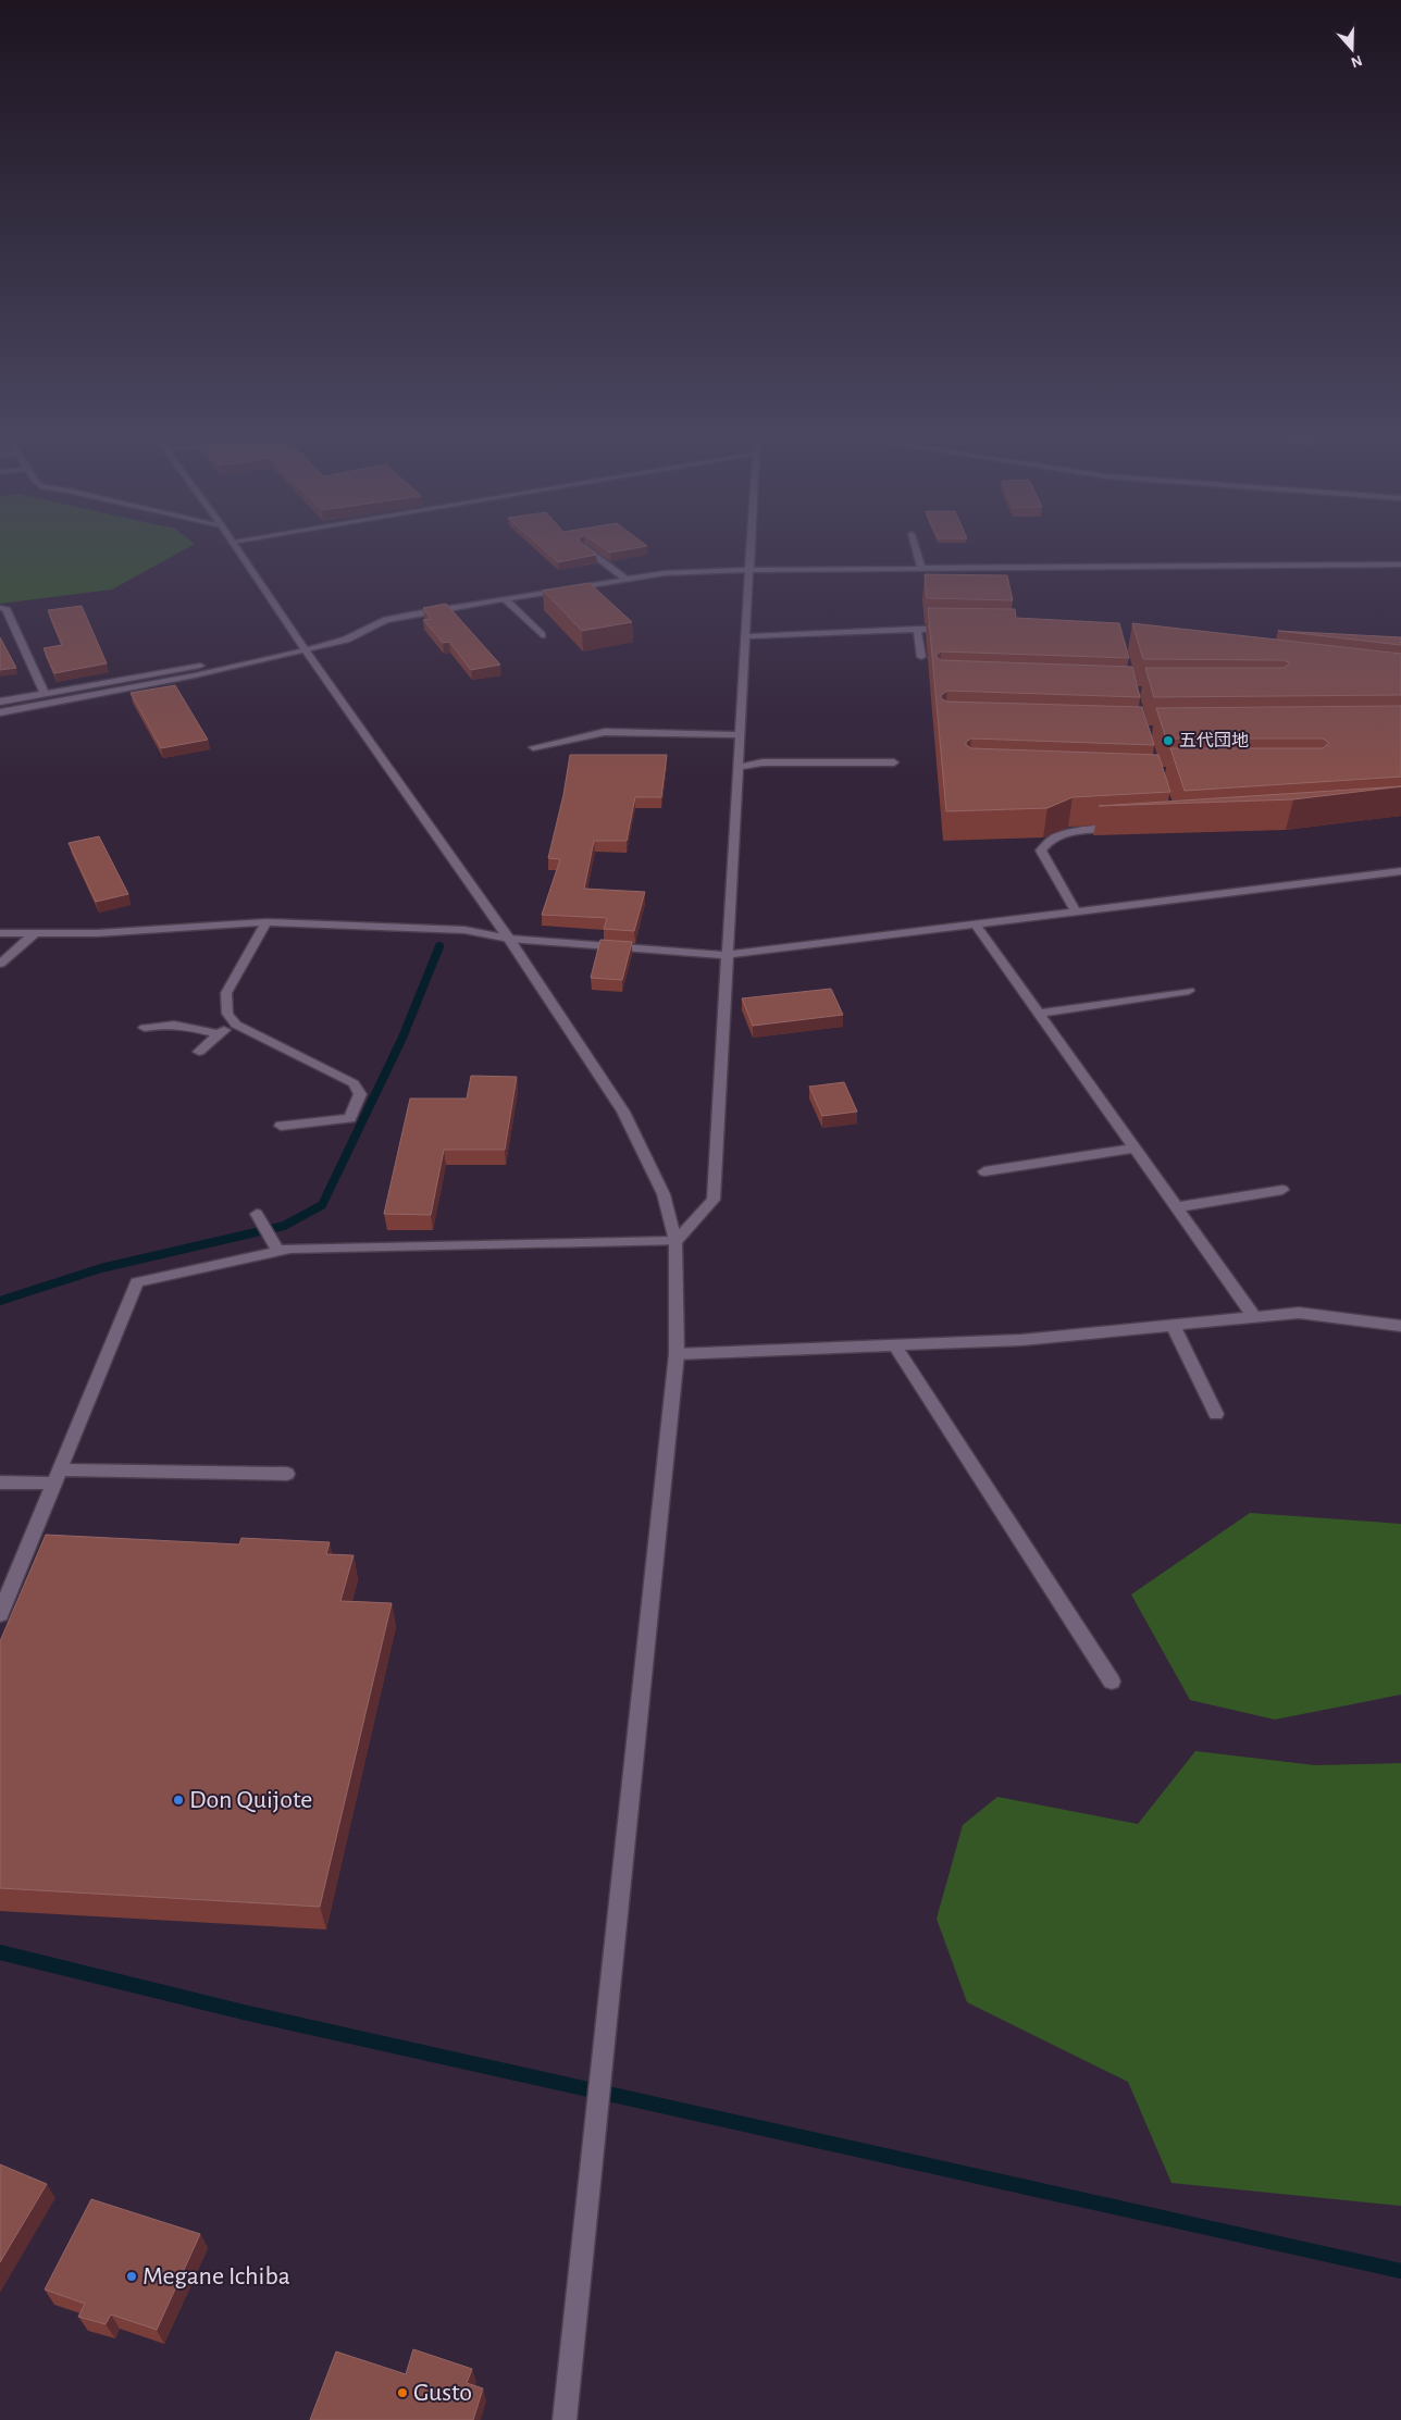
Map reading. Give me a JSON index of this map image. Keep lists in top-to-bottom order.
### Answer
{
  "places": [
    "五代団地",
    "Don Quijote",
    "Megane Ichiba",
    "Gusto"
  ],
  "north": "bottom"
}
